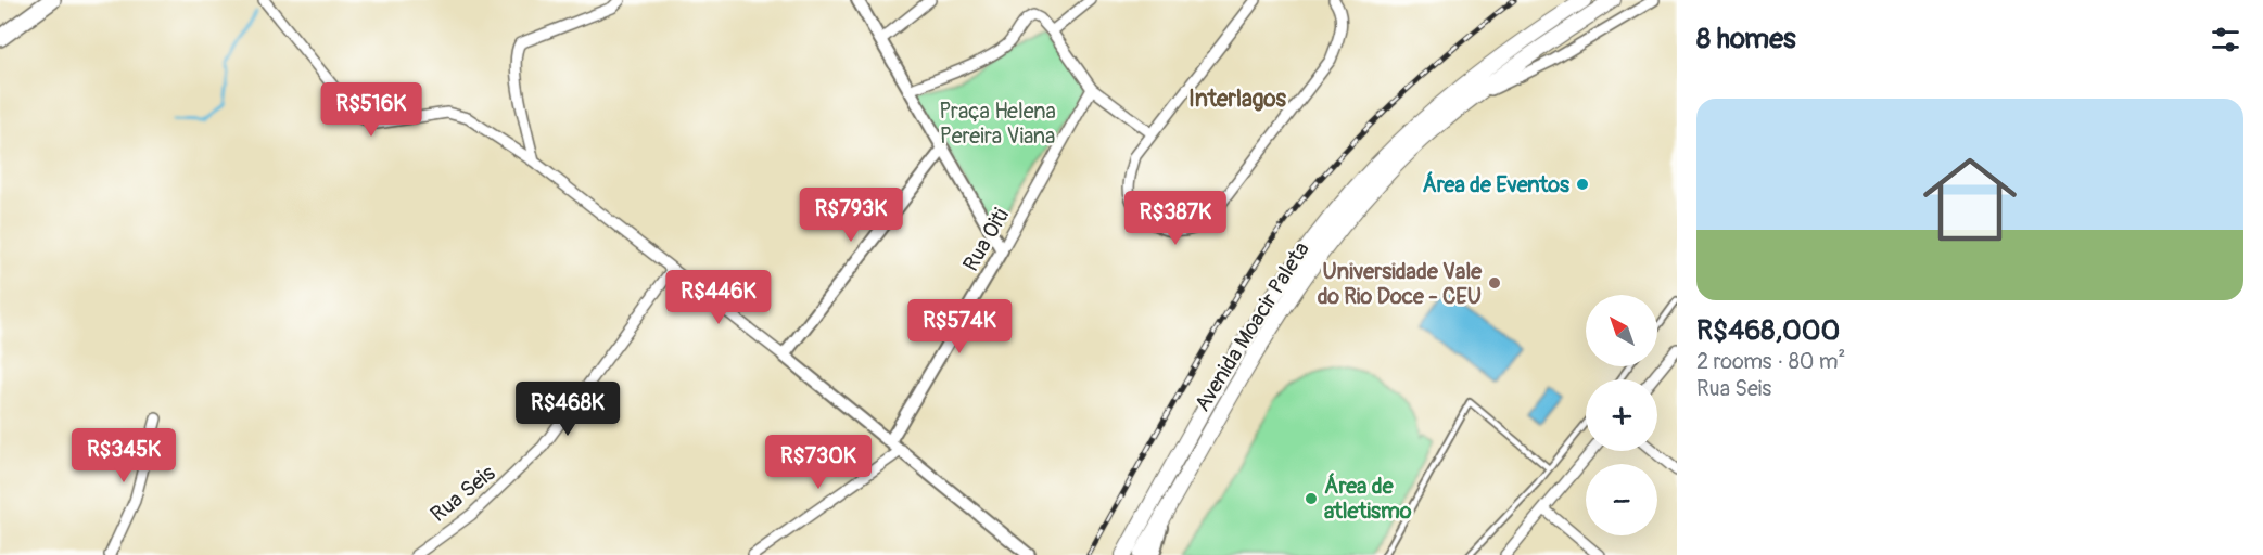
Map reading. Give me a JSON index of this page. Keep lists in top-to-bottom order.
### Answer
{
  "streets": {
    "main road": ["Avenida Moacir Paleta"],
    "street": ["Rua Oiti", "Rua Seis"]
  },
  "districts": ["Interlagos"],
  "parks": ["Praça Helena Pereira Viana"],
  "places": ["Área de Eventos", "Universidade Vale do Rio Doce - CEU", "Área de atletismo"],
  "north": "top left",
  "page": {
    "heading": "8 homes",
    "list": [
      {
        "name": "R$468,000",
        "note": "2 rooms · 80 m² · Rua Seis"
      }
    ],
    "price": [
      "R$516K",
      "R$793K",
      "R$387K",
      "R$446K",
      "R$574K",
      "R$468K",
      "R$345K",
      "R$730K"
    ],
    "map_buttons": ["+", "−"]
  }
}
